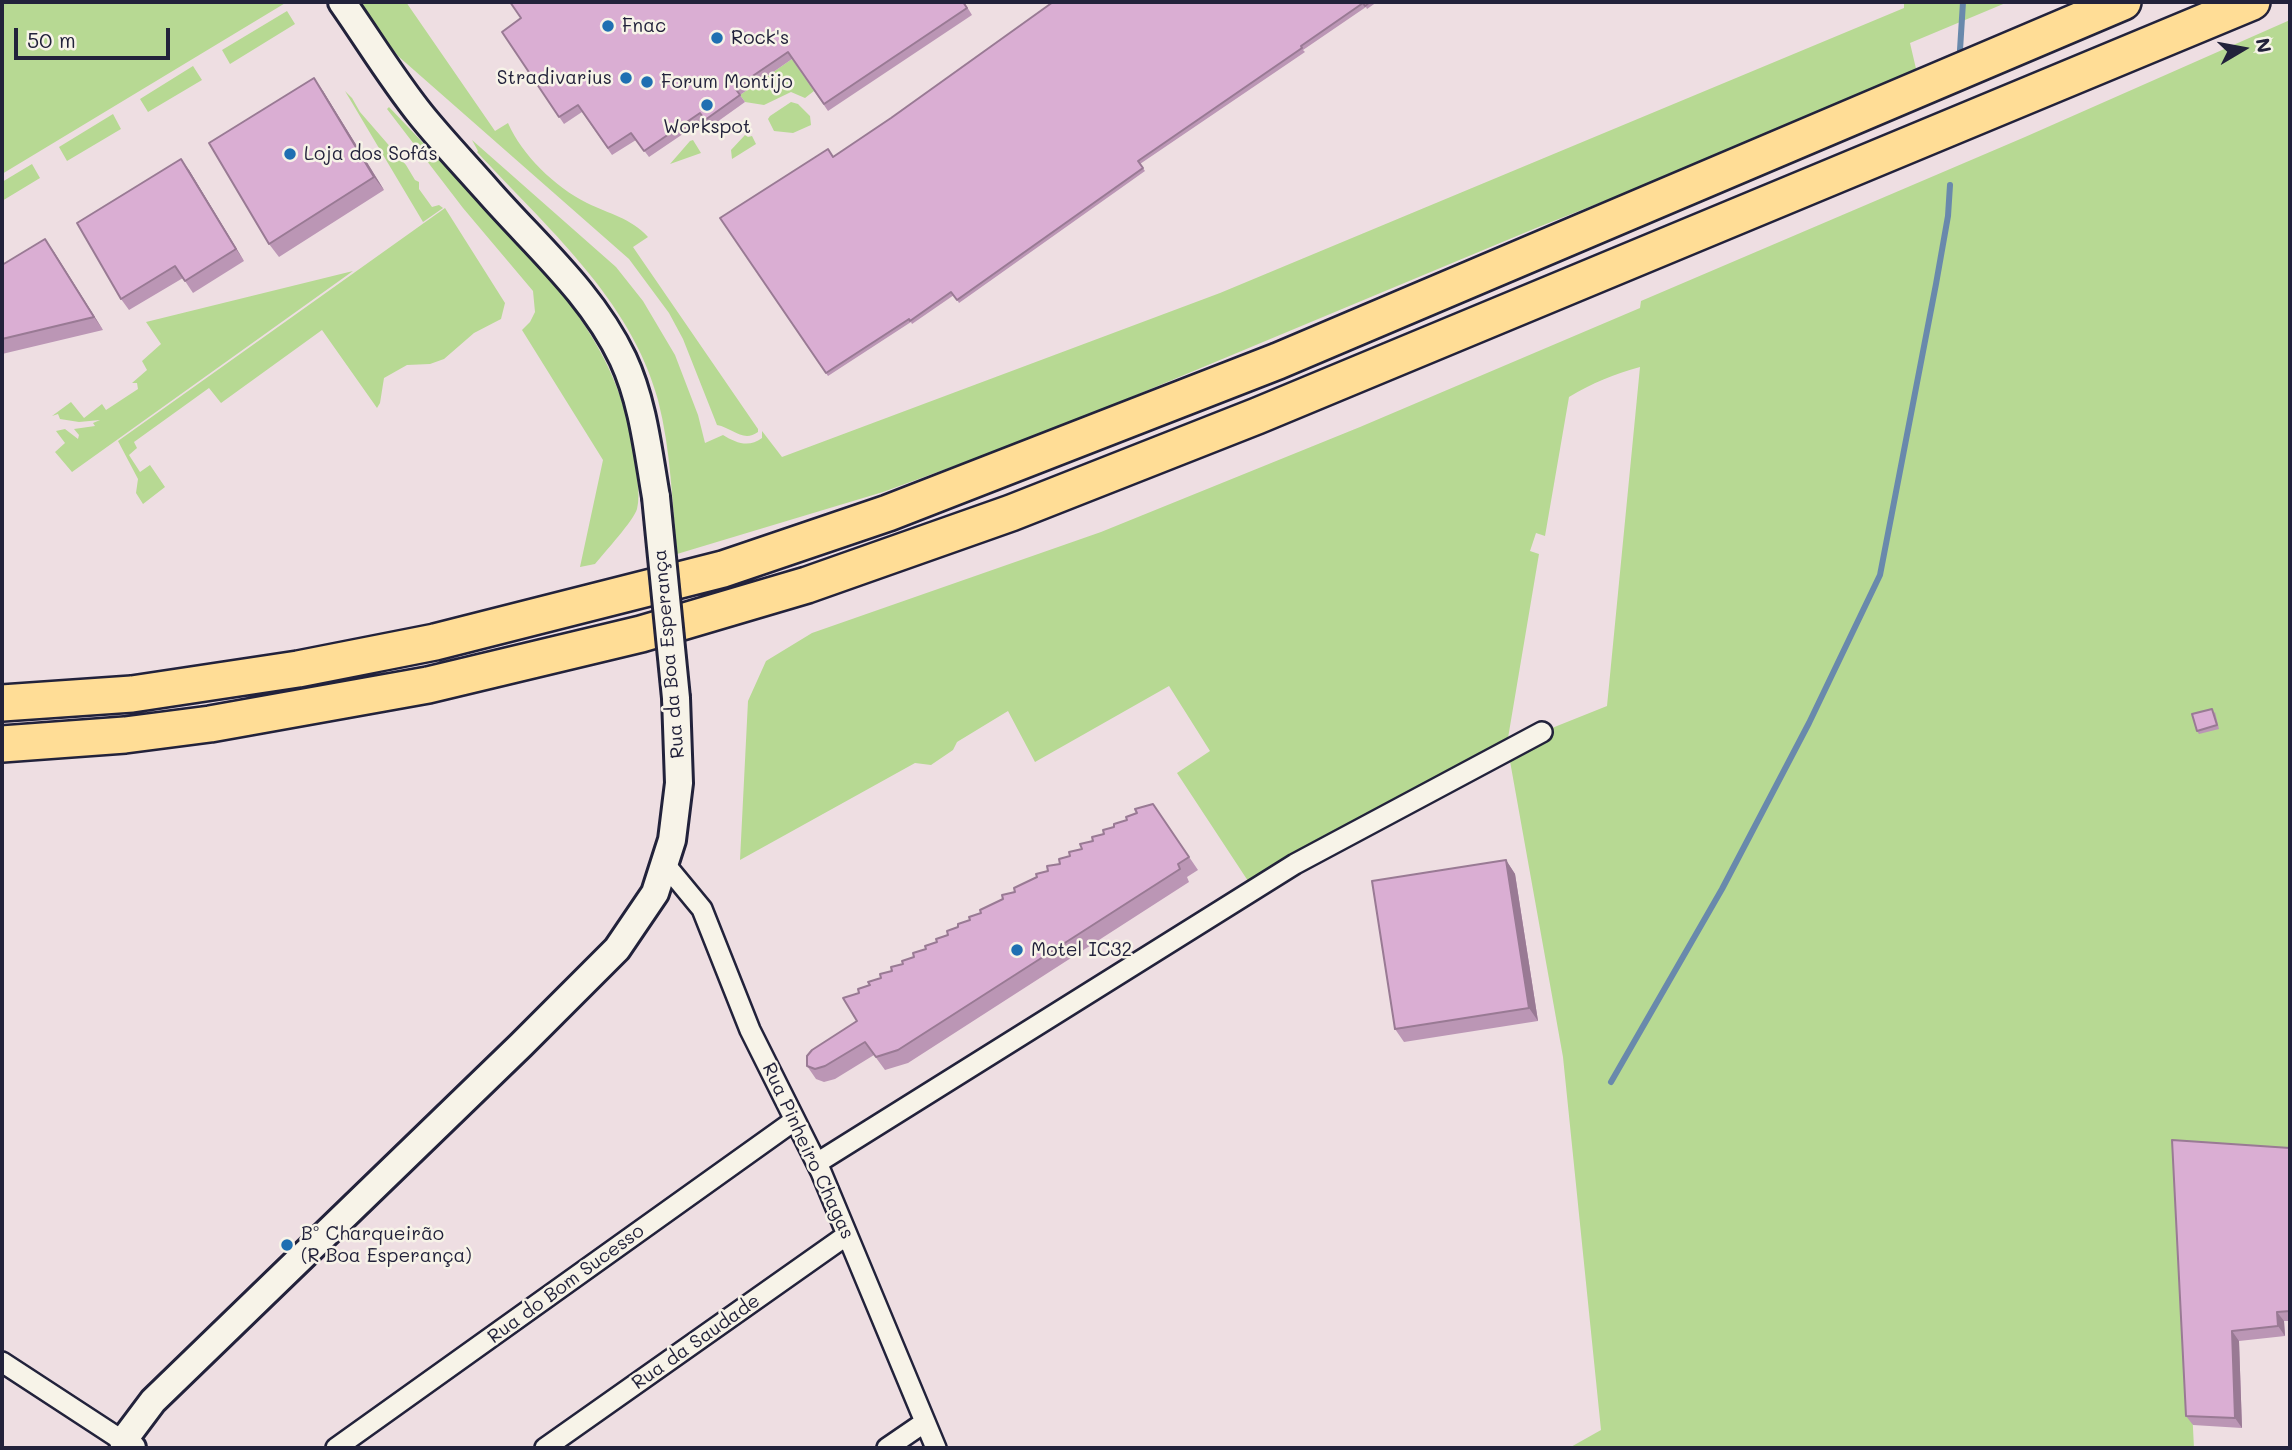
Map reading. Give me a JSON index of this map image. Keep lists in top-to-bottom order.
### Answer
{
  "streets": {
    "street": [
      "Rua da Boa Esperança",
      "Rua Pinheiro Chagas",
      "Rua do Bom Sucesso",
      "Rua da Saudade"
    ]
  },
  "crossings": [
    ["Rua da Boa Esperança", "Rua Pinheiro Chagas"],
    ["Rua Pinheiro Chagas", "Rua do Bom Sucesso"],
    ["Rua Pinheiro Chagas", "Rua da Saudade"]
  ],
  "places": [
    "Fnac",
    "Rock's",
    "Stradivarius",
    "Forum Montijo",
    "Workspot",
    "Loja dos Sofás",
    "Motel IC32",
    "Bº Charqueirão (R Boa Esperança)"
  ],
  "scale_bar": "50 m",
  "north": "right"
}
